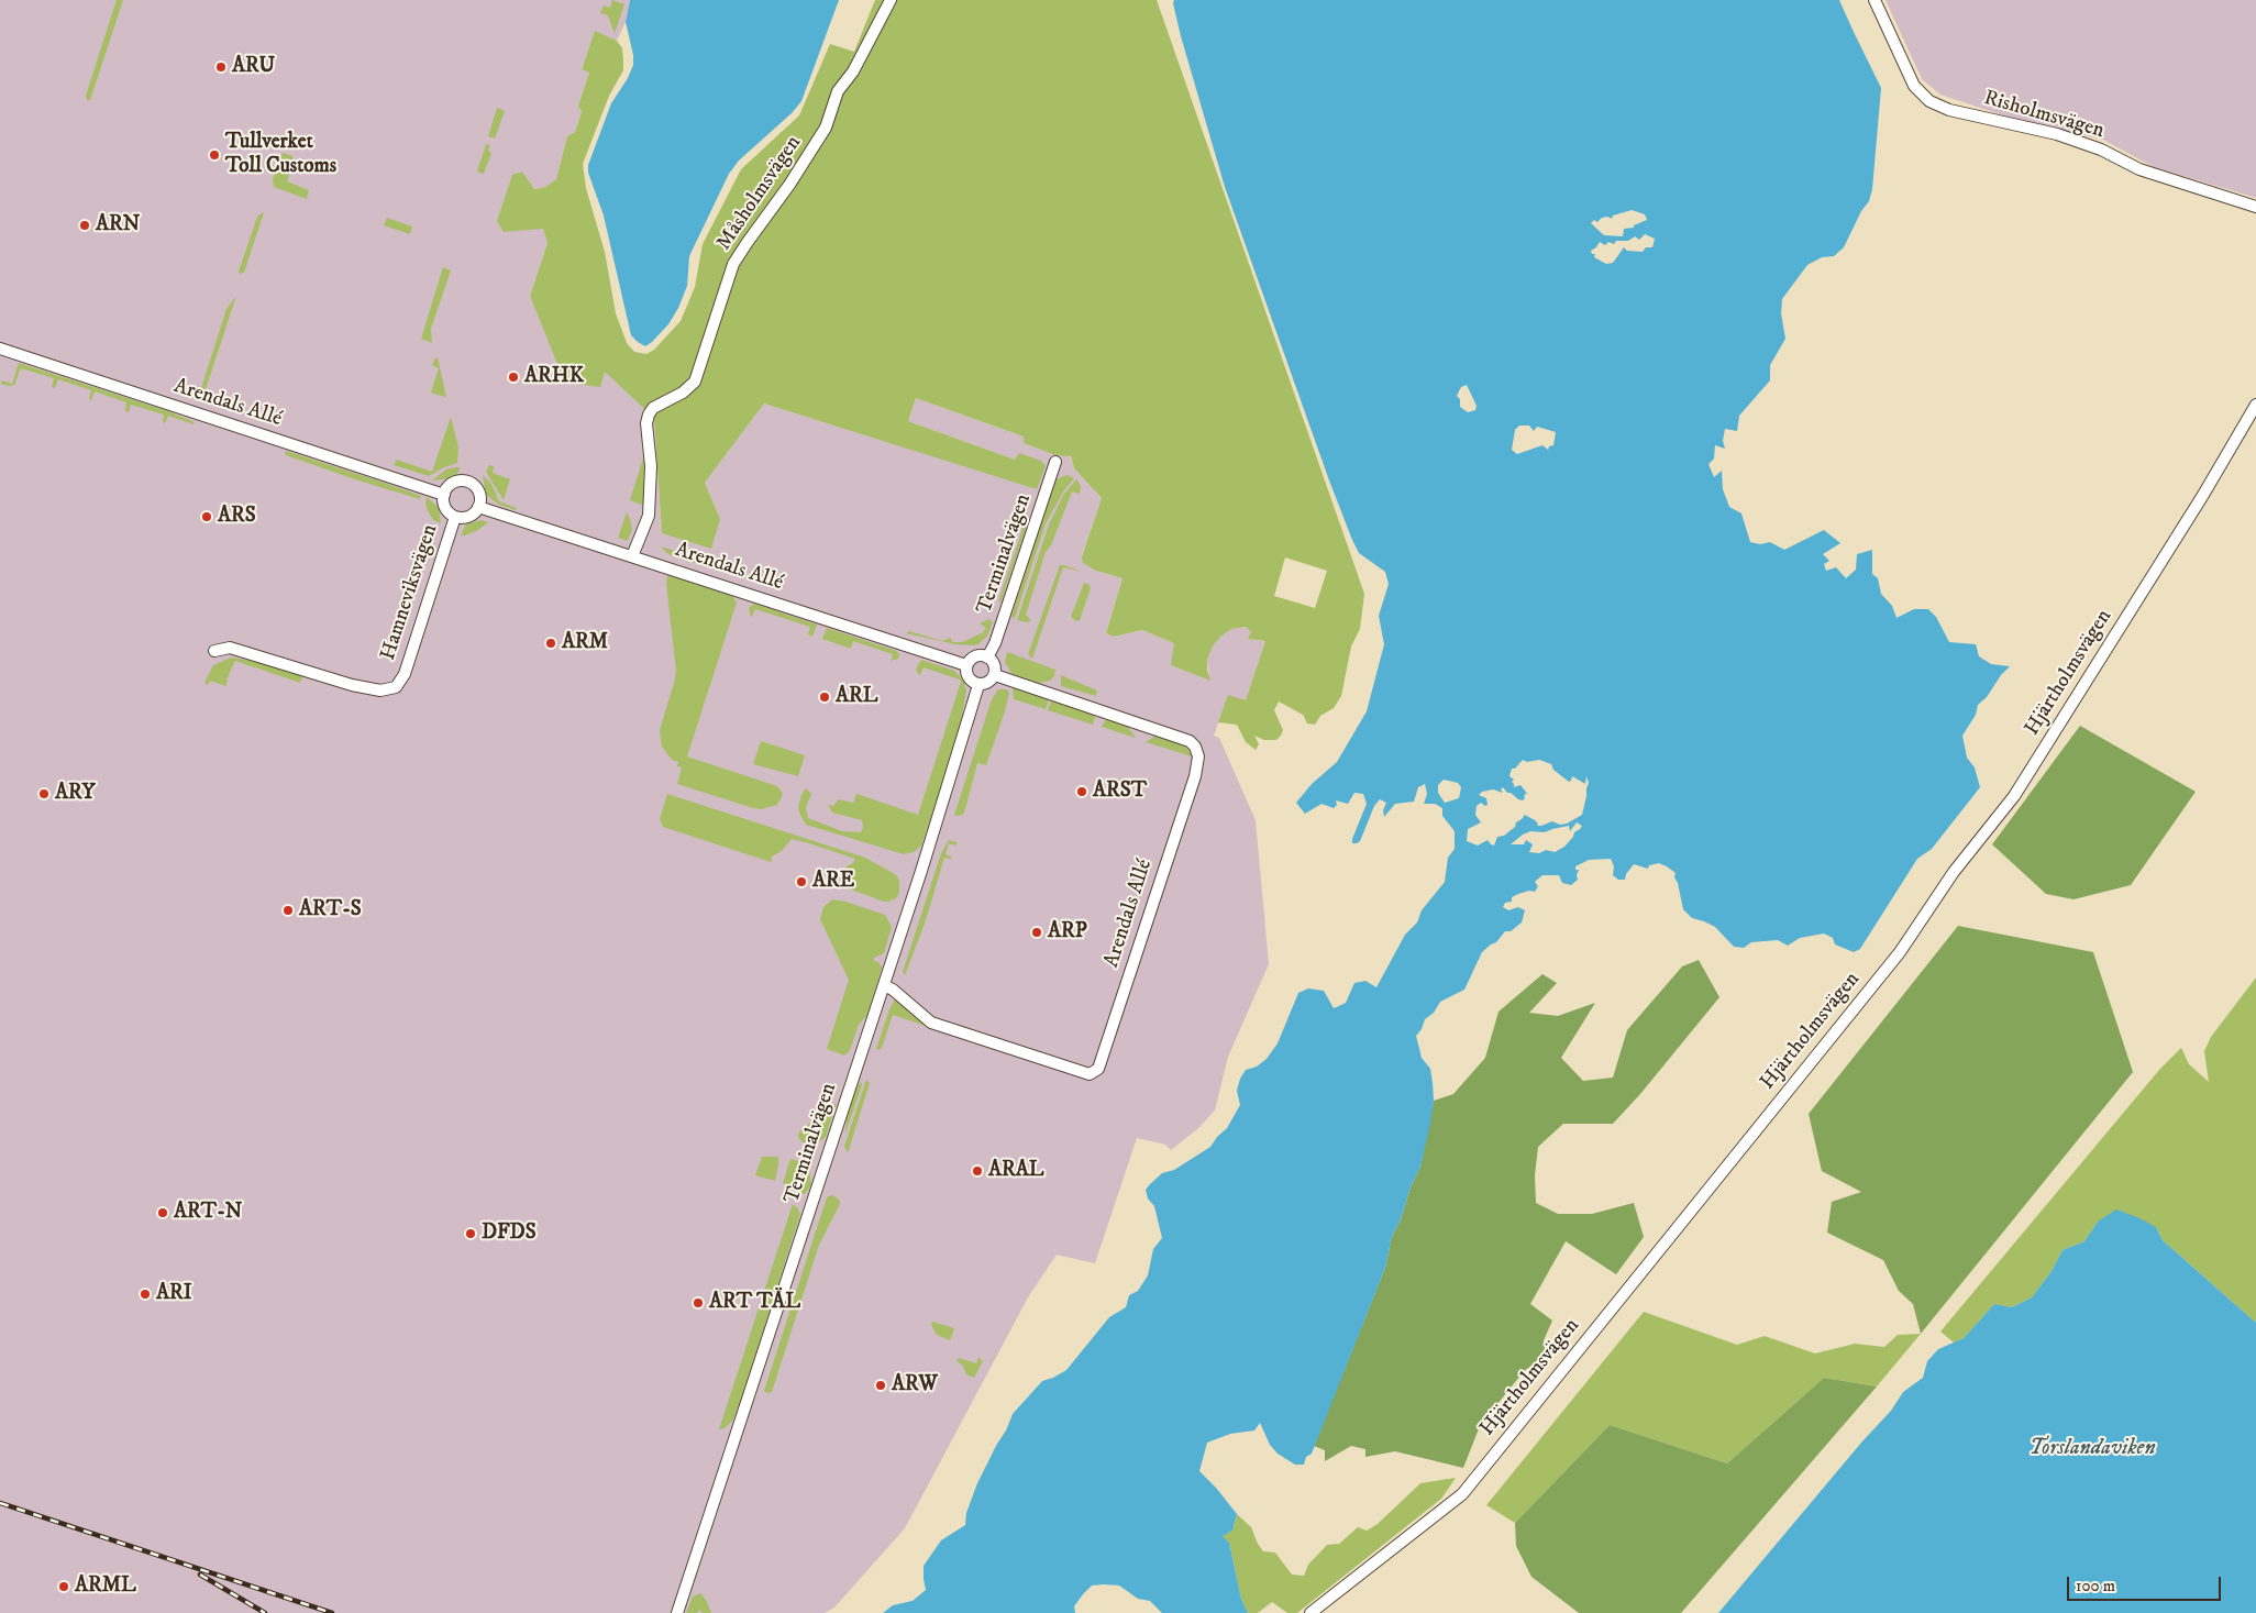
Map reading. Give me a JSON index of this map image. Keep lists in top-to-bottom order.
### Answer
{
  "streets": {
    "street": [
      "Risholmsvägen",
      "Måsholmsvägen",
      "Arendals Allé",
      "Terminalvägen",
      "Hamneviksvägen",
      "Hjärtholmsvägen"
    ]
  },
  "crossings": [
    ["Måsholmsvägen", "Arendals Allé"],
    ["Arendals Allé", "Terminalvägen"],
    ["Arendals Allé", "Hamneviksvägen"]
  ],
  "water": ["Torslandaviken"],
  "places": [
    "ARU",
    "Tullverket Toll Customs",
    "ARN",
    "ARHK",
    "ARS",
    "ARM",
    "ARL",
    "ARST",
    "ARY",
    "ARE",
    "ART-S",
    "ARP",
    "ARAL",
    "ART-N",
    "DFDS",
    "ARI",
    "ART TÄL",
    "ARW",
    "ARML"
  ],
  "scale_bar": "100 m"
}
